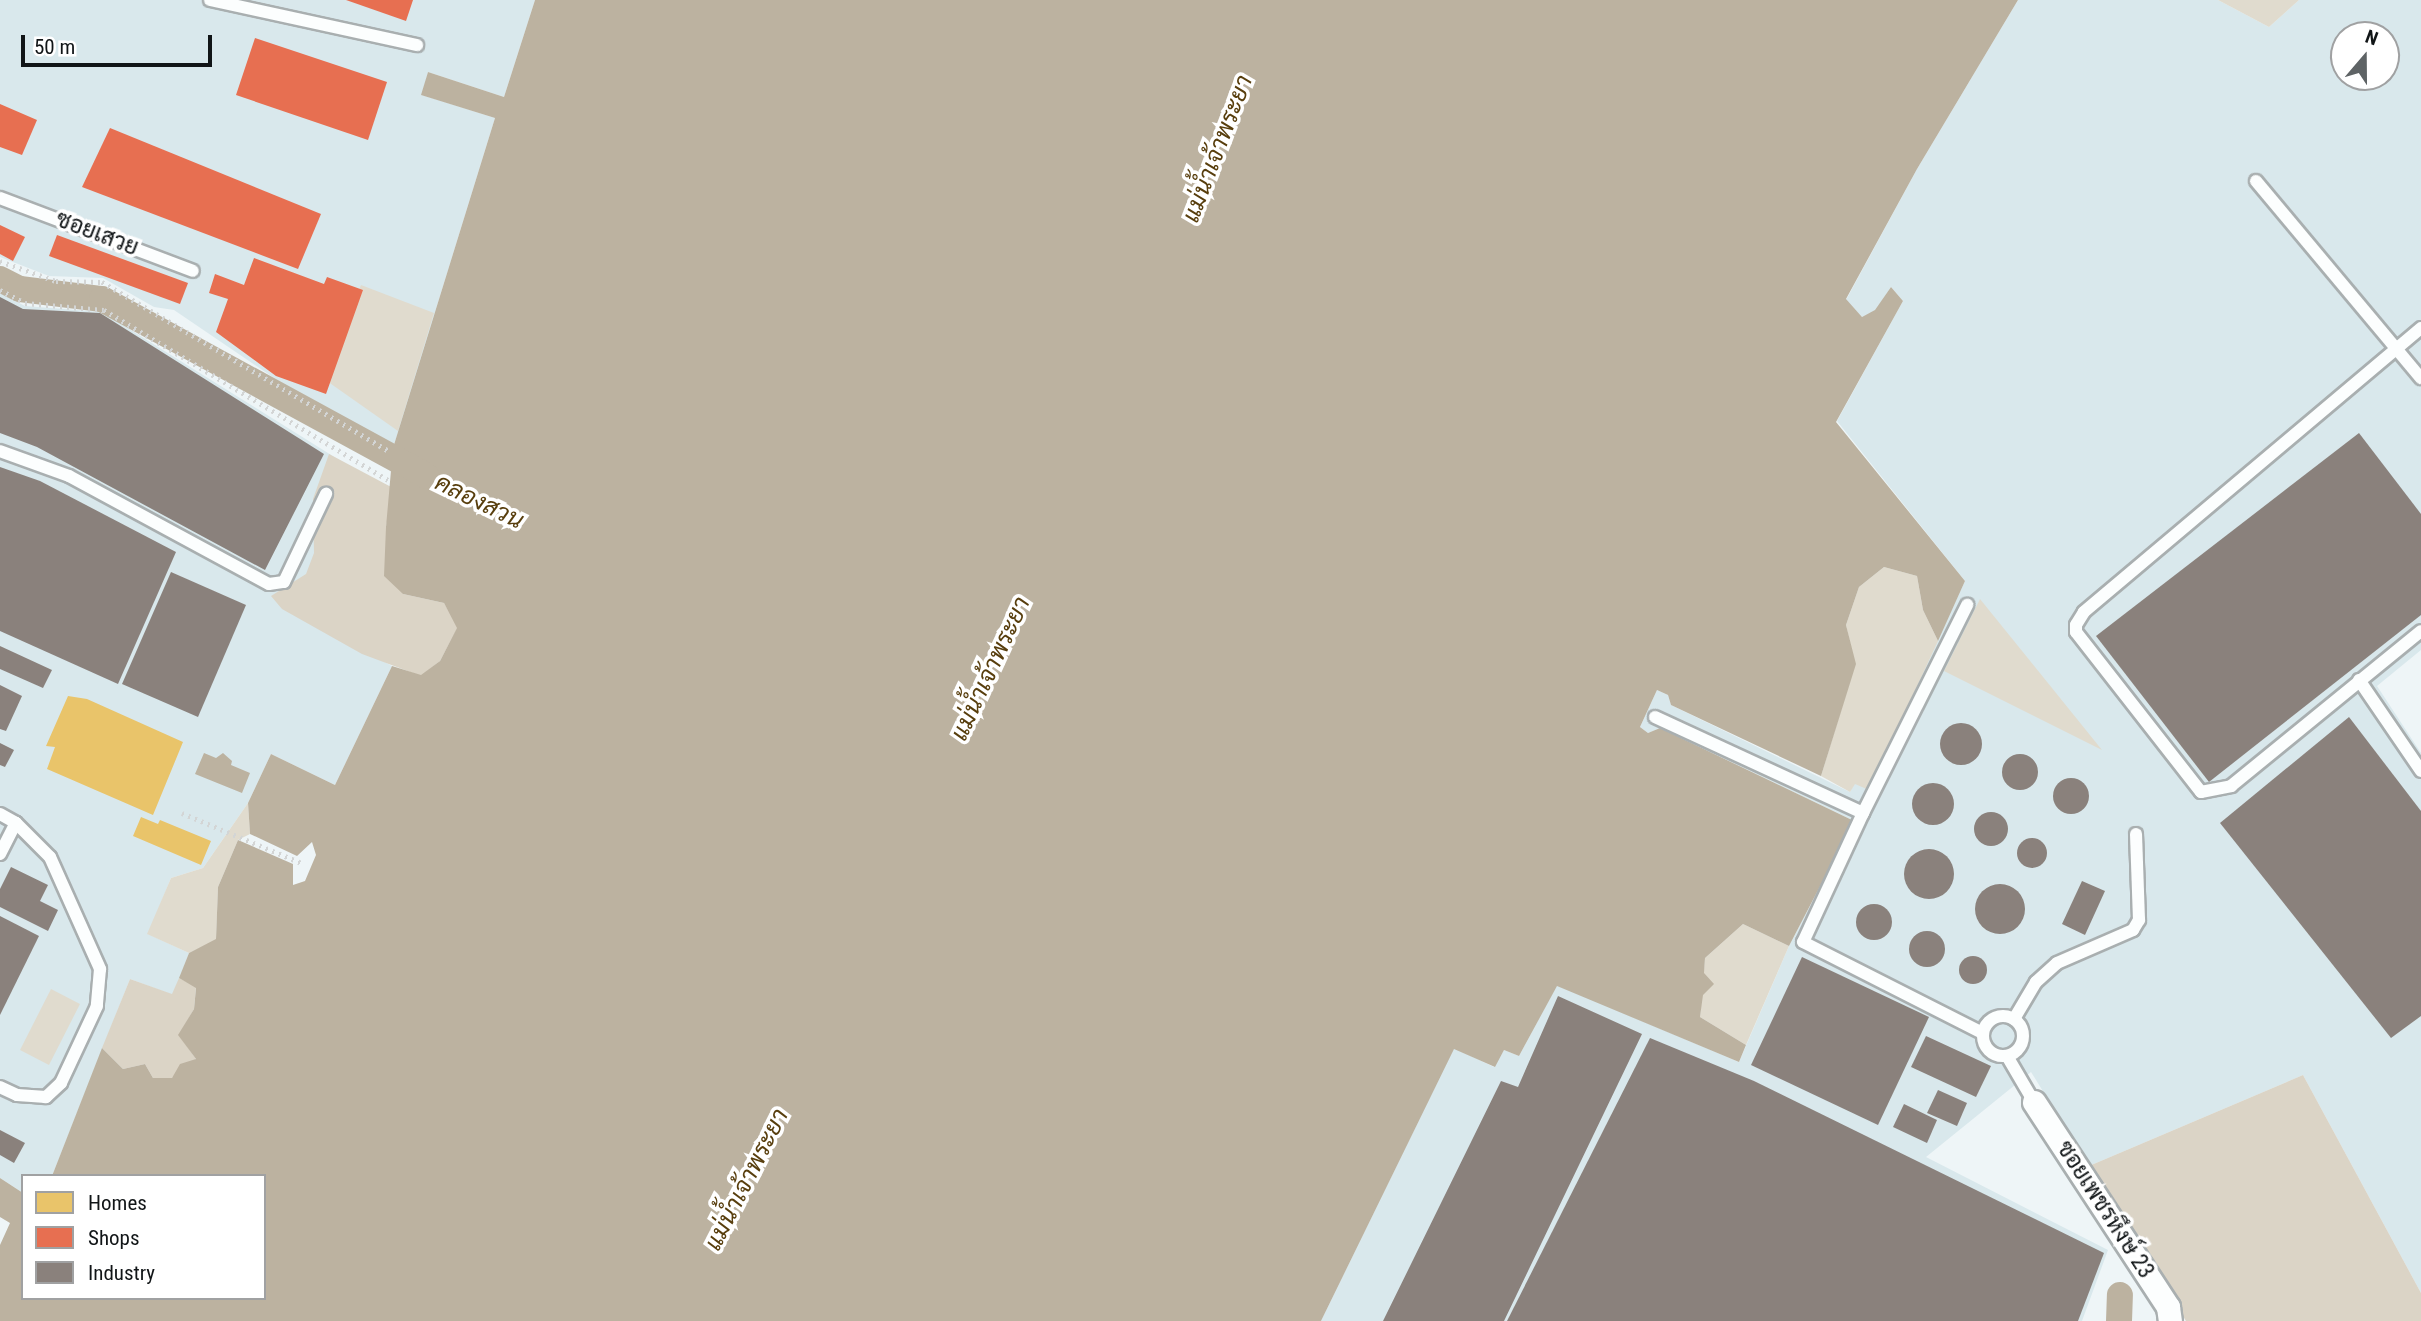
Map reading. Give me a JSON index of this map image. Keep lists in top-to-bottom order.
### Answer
{
  "streets": {
    "street": ["ซอยเพชรหึงษ์ 23"],
    "lane": ["ซอยเสวย"]
  },
  "water": ["แม่น้ำเจ้าพระยา", "คลองสวน"],
  "legend": ["Homes", "Shops", "Industry"],
  "scale_bar": "50 m",
  "north": "top"
}
